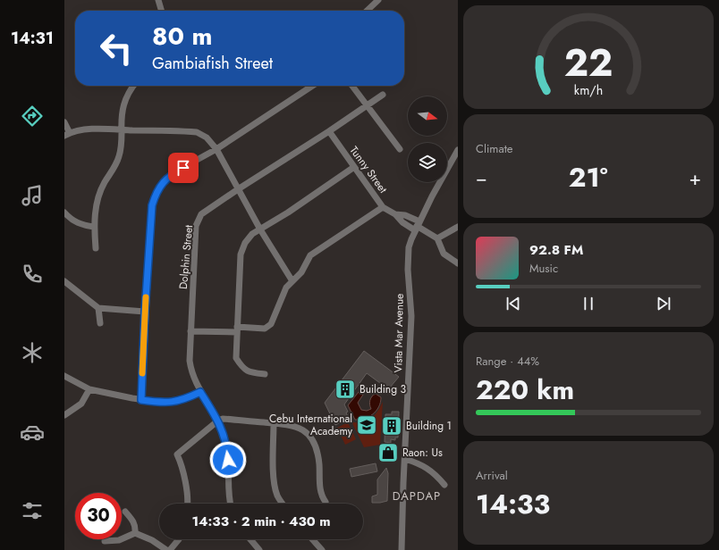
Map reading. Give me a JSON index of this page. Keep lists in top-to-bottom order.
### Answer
{
  "streets": {
    "street": ["Tunny Street", "Dolphin Street", "Vista Mar Avenue"]
  },
  "crossings": [
    ["Tunny Street", "Dolphin Street"],
    ["Tunny Street", "Vista Mar Avenue"]
  ],
  "districts": ["DAPDAP"],
  "places": {
    "building": ["Building 3", "Building 1"],
    "school or university": ["Cebu International Academy"],
    "shop": ["Raon: Us"]
  },
  "north": "right",
  "page": {
    "tabs": "14:31",
    "turn": ["80 m", "Gambiafish Street"],
    "tile": [
      "Climate",
      ["Range · 44%", "220 km"],
      ["Arrival", "14:33"]
    ],
    "heat": ["−", "21°", "+"],
    "song": ["92.8 FM", "Music"],
    "limit": "30",
    "trip": "14:33 · 2 min · 430 m",
    "gauge": ["22", "km/h"]
  }
}
